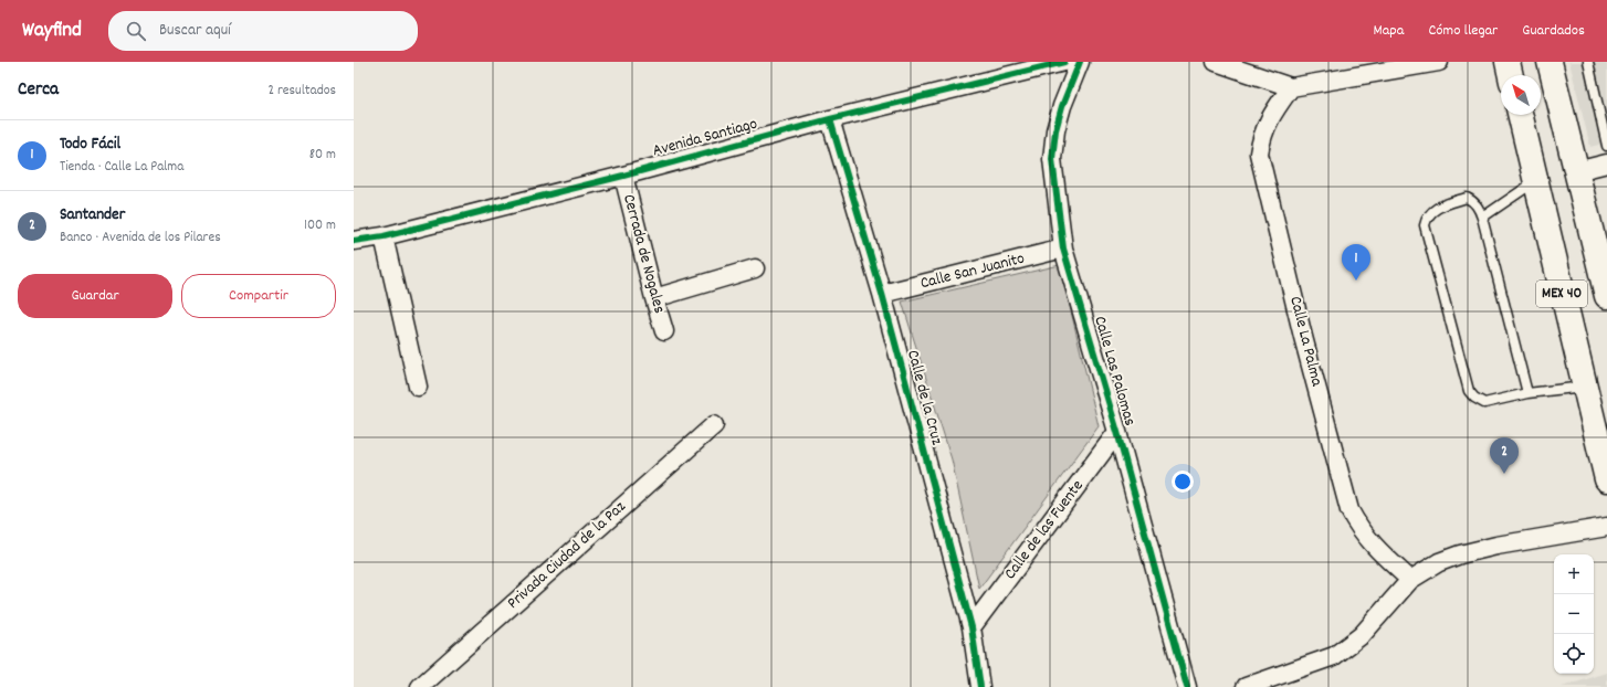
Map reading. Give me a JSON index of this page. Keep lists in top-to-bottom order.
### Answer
{
  "streets": {
    "main road": ["MEX 40"],
    "street": [
      "Avenida Santiago",
      "Cerrada de Nogales",
      "Calle San Juanito",
      "Calle La Palma",
      "Calle Las Palomas",
      "Calle de la Cruz",
      "Calle de las Fuente",
      "Privada Ciudad de la Paz"
    ]
  },
  "crossings": [
    ["Avenida Santiago", "Cerrada de Nogales"],
    ["Avenida Santiago", "Calle de la Cruz"],
    ["Calle San Juanito", "Calle Las Palomas"],
    ["Calle San Juanito", "Calle de la Cruz"],
    ["Calle Las Palomas", "Calle de las Fuente"],
    ["Calle de la Cruz", "Calle de las Fuente"]
  ],
  "north": "top left",
  "page": {
    "header": "Wayfind",
    "search": "Buscar aquí",
    "nav": ["Mapa", "Cómo llegar", "Guardados"],
    "heading": ["Cerca", "2 resultados"],
    "list": [
      {
        "mark": "1",
        "name": "Todo Fácil",
        "note": "Tienda · Calle La Palma",
        "value": "80 m"
      },
      {
        "mark": "2",
        "name": "Santander",
        "note": "Banco · Avenida de los Pilares",
        "value": "100 m"
      }
    ],
    "pins": ["1", "2"],
    "buttons": ["Guardar", "Compartir"],
    "map_buttons": ["+", "−"]
  }
}
